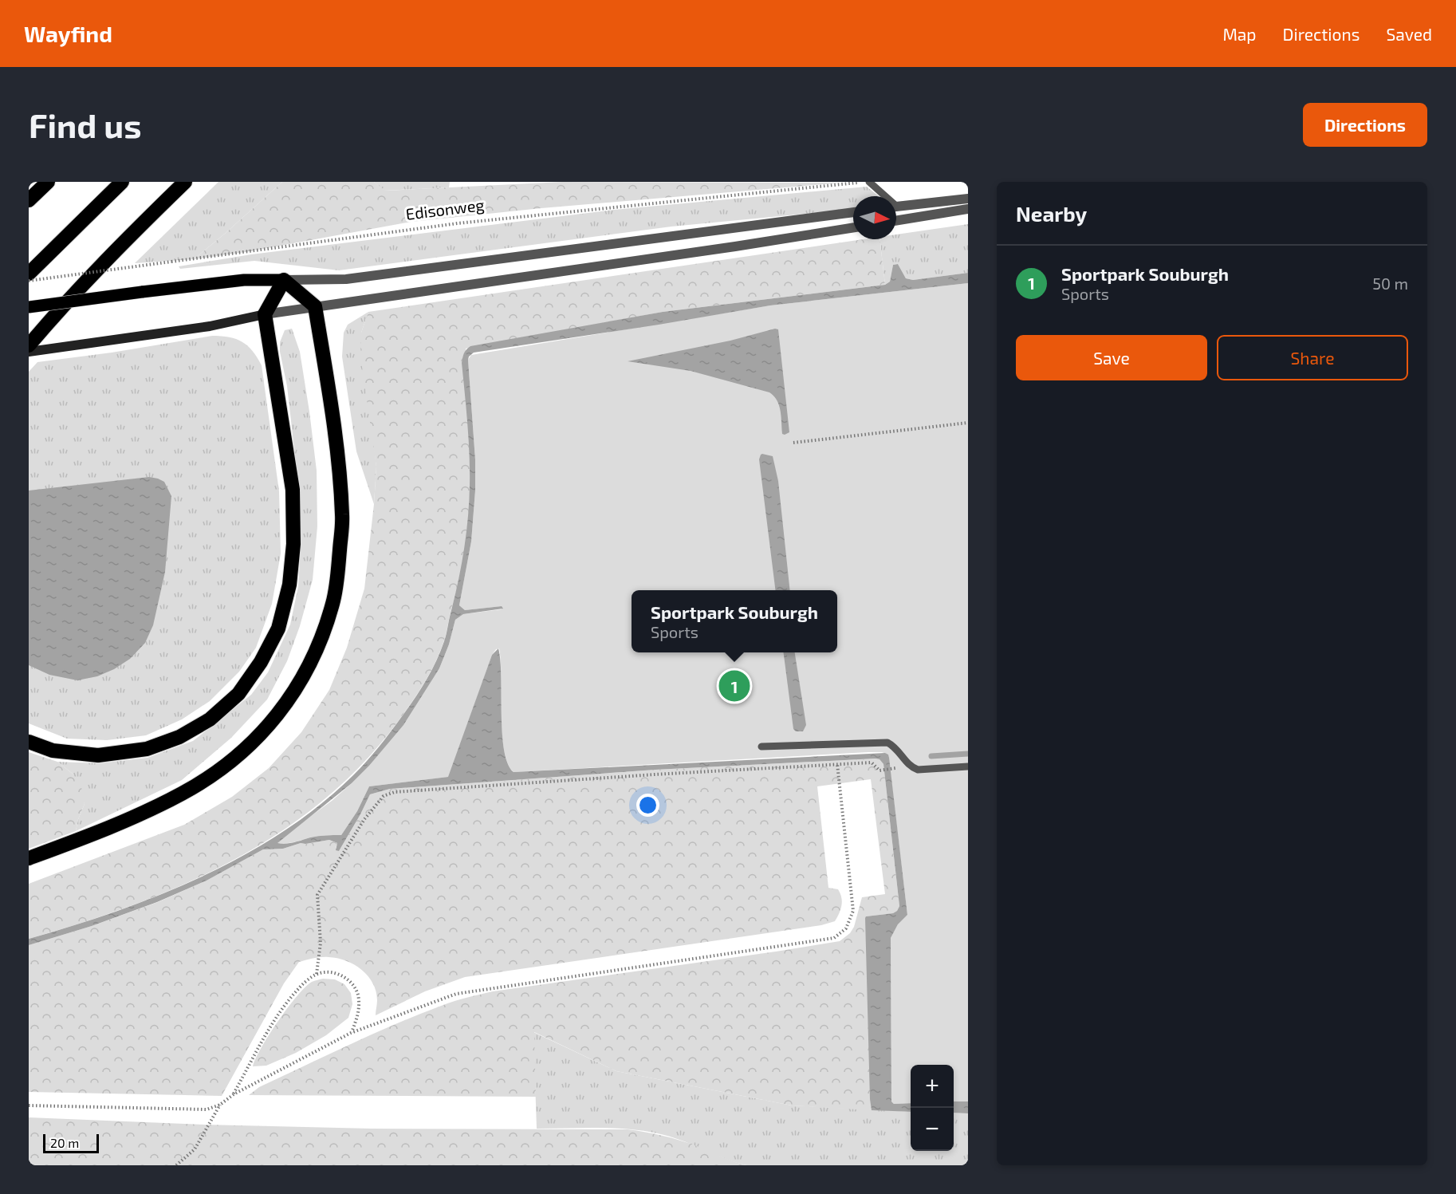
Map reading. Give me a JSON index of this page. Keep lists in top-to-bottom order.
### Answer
{
  "streets": {
    "path": ["Edisonweg"]
  },
  "scale_bar": "20 m",
  "north": "right",
  "page": {
    "header": "Wayfind",
    "nav": ["Map", "Directions", "Saved"],
    "buttons": [
      "Directions",
      ["Save", "Share"]
    ],
    "title": "Find us",
    "heading": "Nearby",
    "list": [
      {
        "mark": "1",
        "name": "Sportpark Souburgh",
        "note": "Sports",
        "value": "50 m"
      }
    ],
    "popup": ["Sportpark Souburgh", "Sports"],
    "pins": "1",
    "map_buttons": ["+", "−"],
    "scale": "20 m"
  }
}
